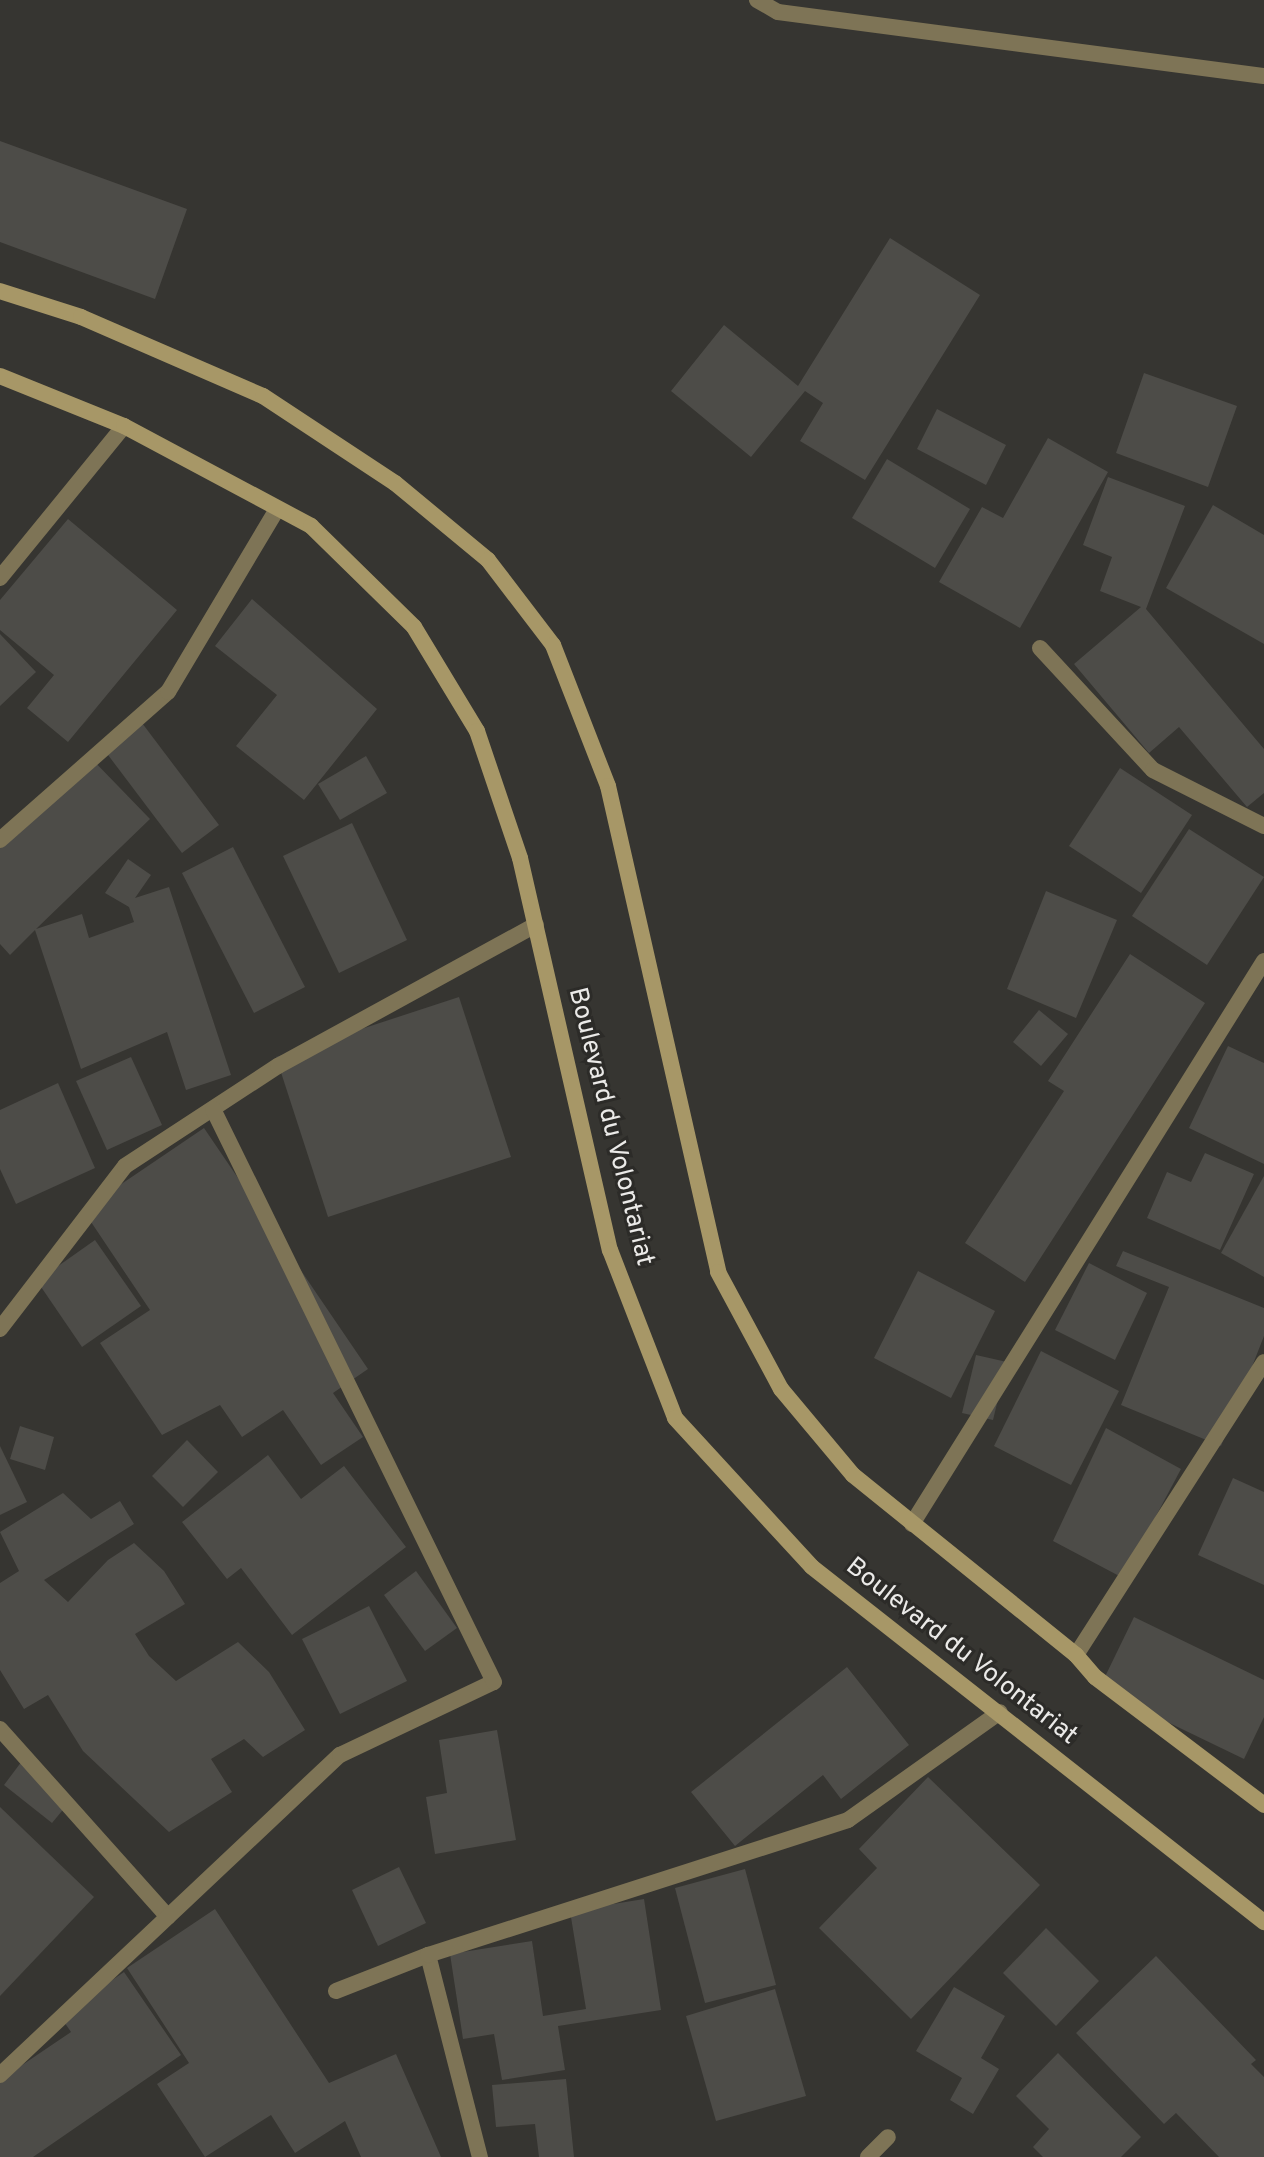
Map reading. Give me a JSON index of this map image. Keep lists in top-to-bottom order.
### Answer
{
  "streets": {
    "main road": ["Boulevard du Volontariat"]
  }
}
